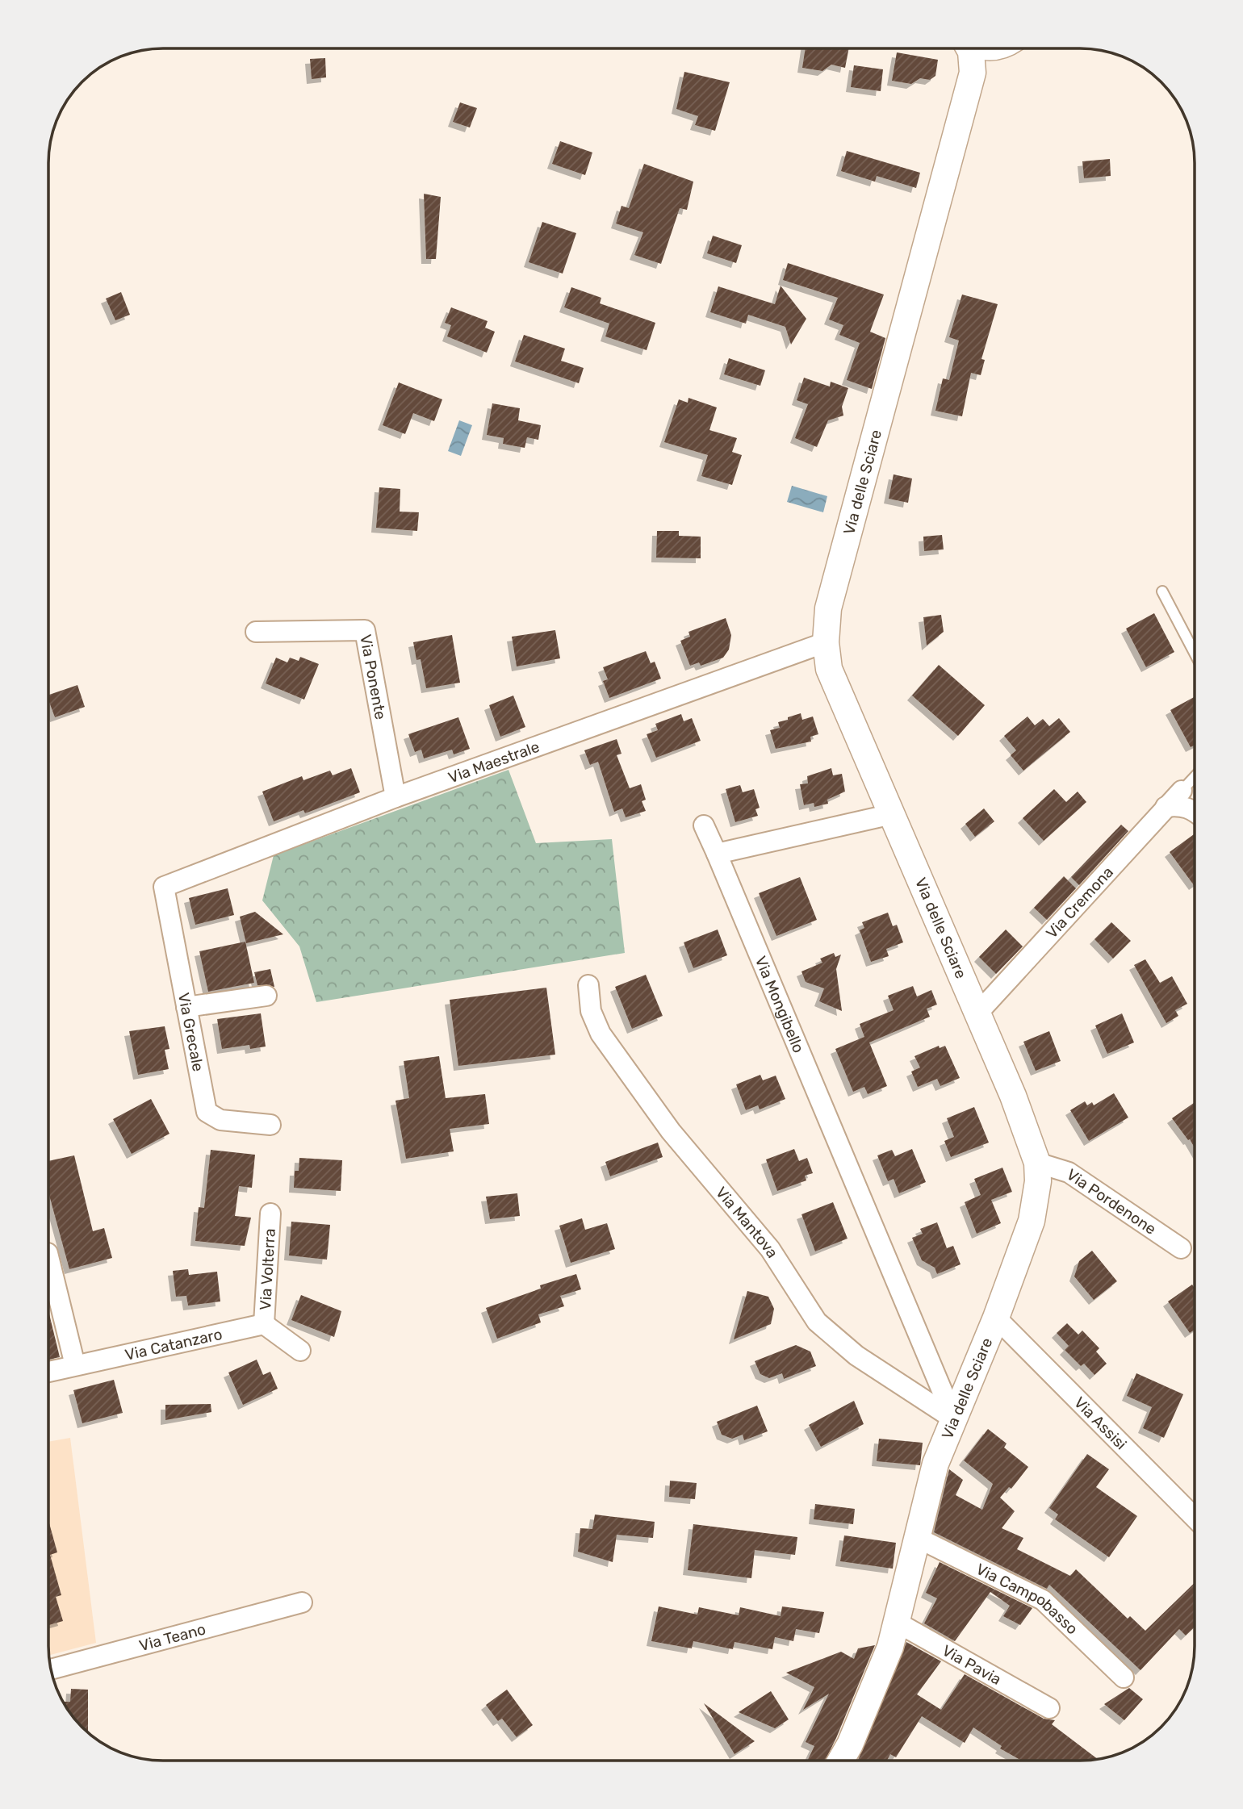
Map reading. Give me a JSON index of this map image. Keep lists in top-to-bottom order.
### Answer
{
  "streets": {
    "street": [
      "Via delle Sciare",
      "Via Ponente",
      "Via Maestrale",
      "Via Cremona",
      "Via Mongibello",
      "Via Grecale",
      "Via Pordenone",
      "Via Mantova",
      "Via Volterra",
      "Via Catanzaro",
      "Via Assisi",
      "Via Campobasso",
      "Via Teano",
      "Via Pavia"
    ]
  },
  "crossings": [
    ["Via delle Sciare", "Via Maestrale"],
    ["Via delle Sciare", "Via Cremona"],
    ["Via delle Sciare", "Via Mongibello"],
    ["Via delle Sciare", "Via Pordenone"],
    ["Via delle Sciare", "Via Mantova"],
    ["Via delle Sciare", "Via Assisi"],
    ["Via delle Sciare", "Via Campobasso"],
    ["Via delle Sciare", "Via Pavia"],
    ["Via Ponente", "Via Maestrale"],
    ["Via Maestrale", "Via Grecale"],
    ["Via Mongibello", "Via Mantova"],
    ["Via Volterra", "Via Catanzaro"]
  ]
}
